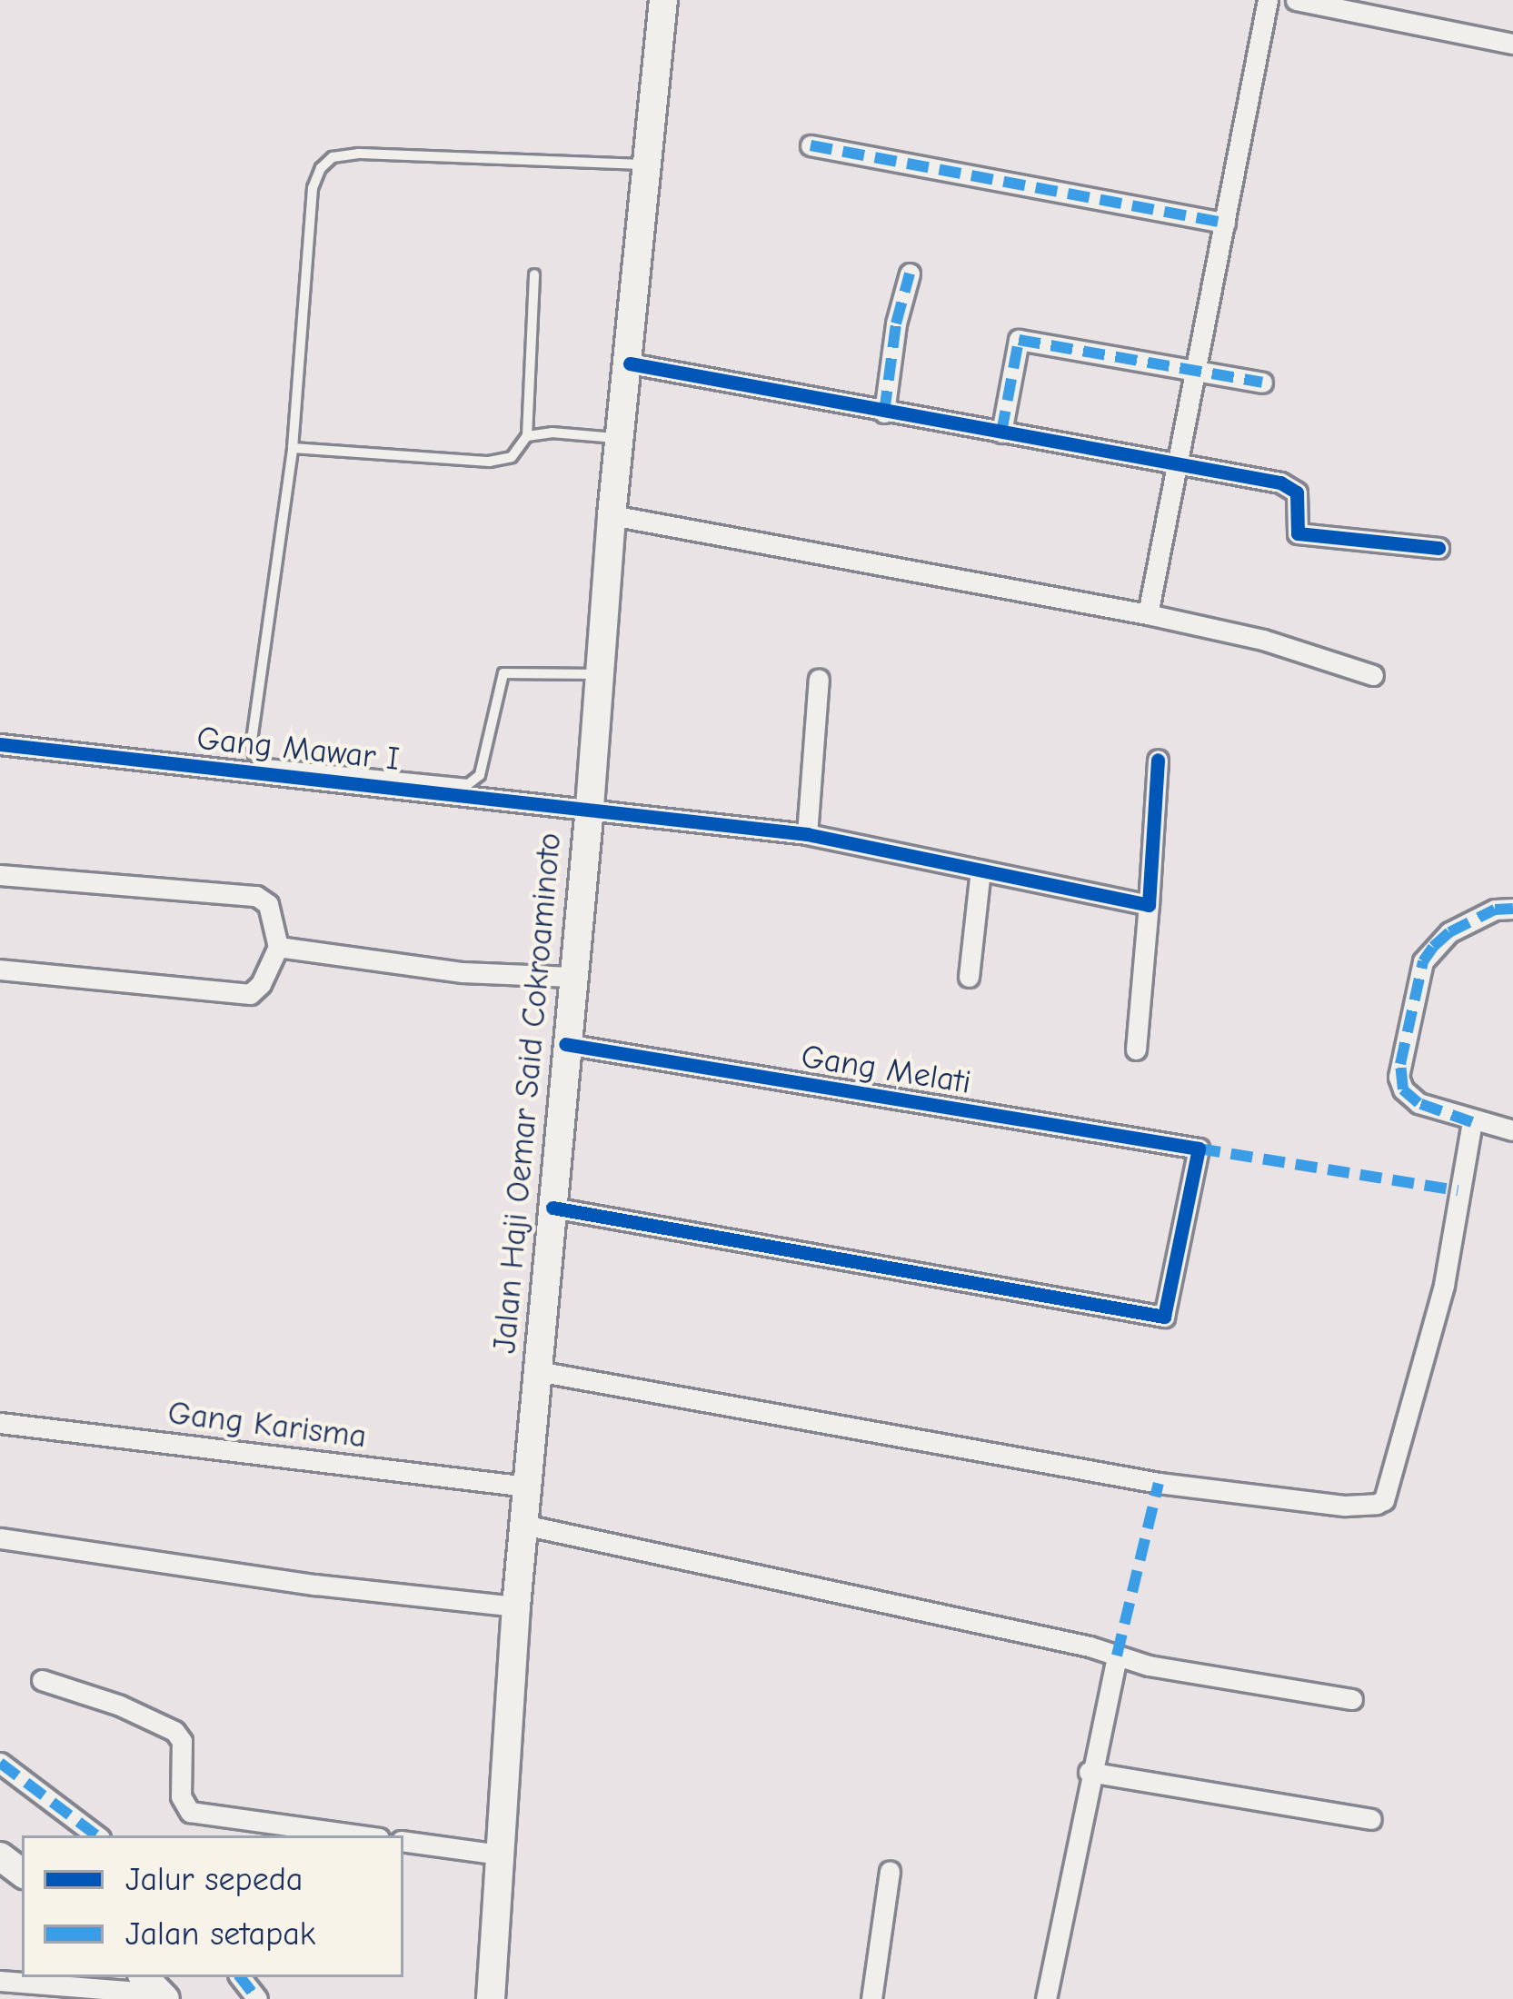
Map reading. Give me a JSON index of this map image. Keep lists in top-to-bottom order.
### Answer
{
  "streets": {
    "main road": ["Jalan Haji Oemar Said Cokroaminoto"],
    "street": ["Gang Mawar I", "Gang Melati", "Gang Karisma"]
  },
  "crossings": [
    ["Gang Mawar I", "Jalan Haji Oemar Said Cokroaminoto"],
    ["Gang Melati", "Jalan Haji Oemar Said Cokroaminoto"],
    ["Jalan Haji Oemar Said Cokroaminoto", "Gang Karisma"]
  ],
  "legend": ["Jalur sepeda", "Jalan setapak"]
}
